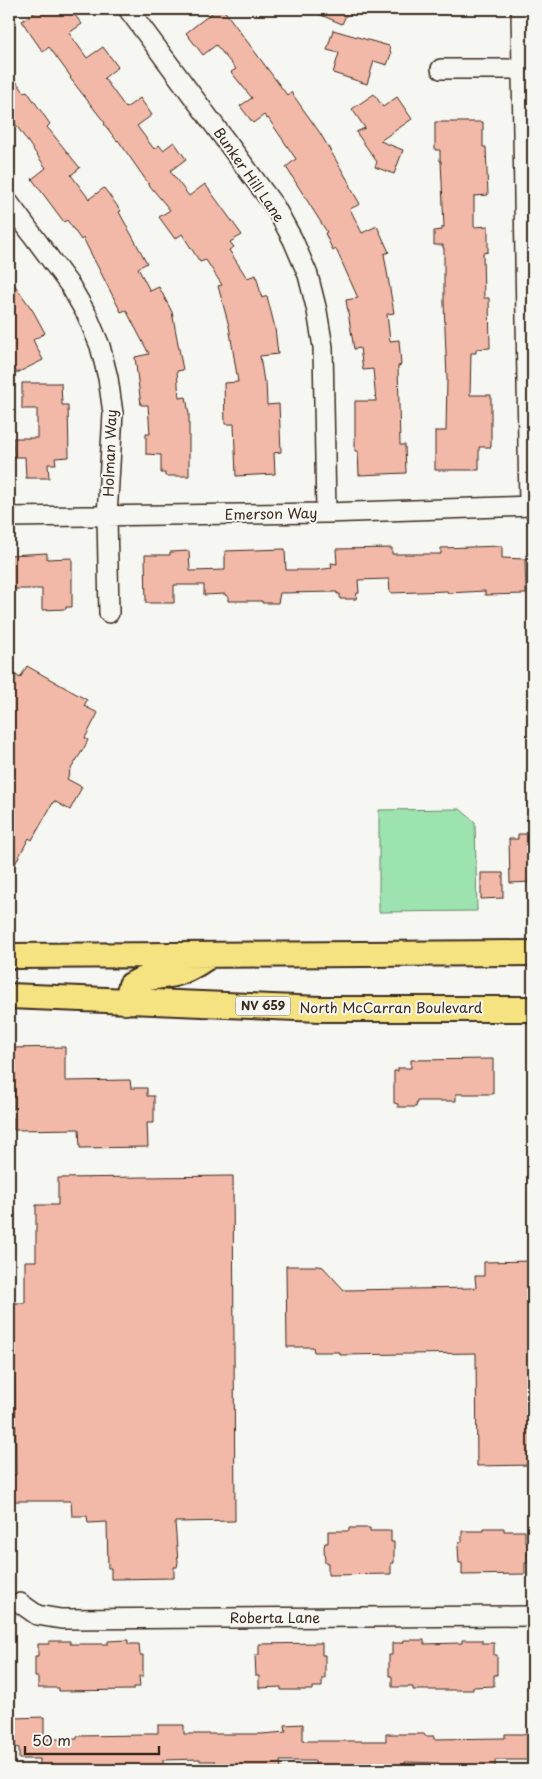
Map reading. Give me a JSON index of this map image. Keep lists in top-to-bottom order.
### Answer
{
  "streets": {
    "main road": ["NV 659", "North McCarran Boulevard"],
    "street": [
      "Bunker Hill Lane",
      "Holman Way",
      "Emerson Way",
      "Roberta Lane"
    ]
  },
  "crossings": [
    ["Bunker Hill Lane", "Emerson Way"],
    ["Holman Way", "Emerson Way"]
  ],
  "scale_bar": "50 m"
}
